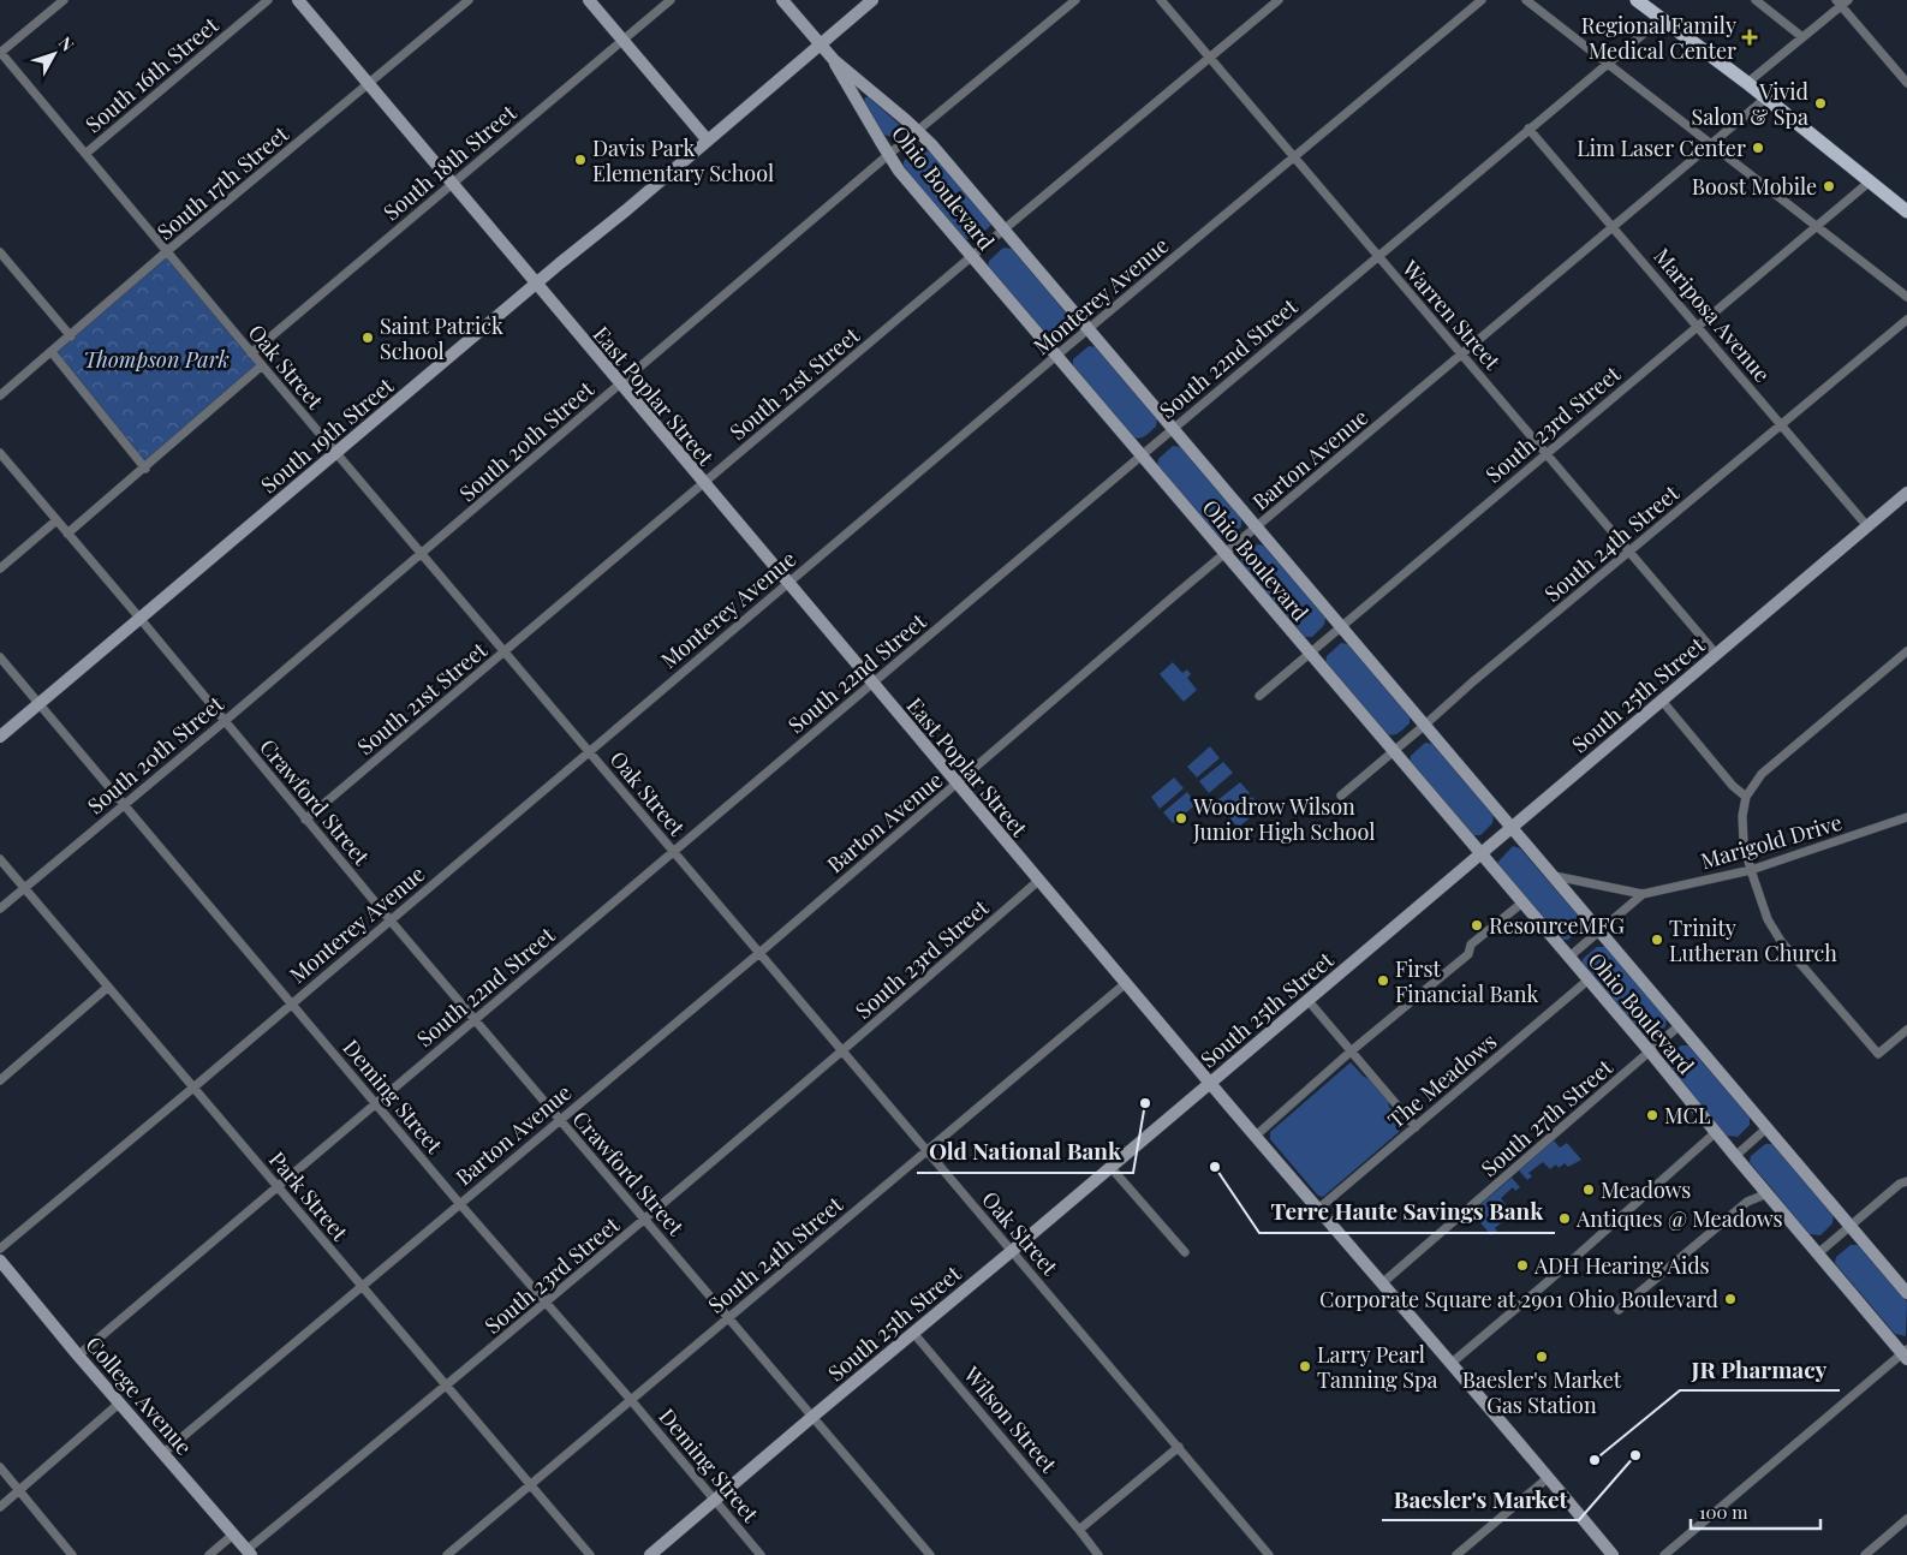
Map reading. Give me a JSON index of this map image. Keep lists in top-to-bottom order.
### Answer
{
  "streets": {
    "street": [
      "South 16th Street",
      "South 18th Street",
      "South 17th Street",
      "Ohio Boulevard",
      "Monterey Avenue",
      "Warren Street",
      "Mariposa Avenue",
      "South 22nd Street",
      "Oak Street",
      "South 21st Street",
      "East Poplar Street",
      "South 23rd Street",
      "South 19th Street",
      "South 20th Street",
      "Barton Avenue",
      "South 24th Street",
      "South 25th Street",
      "Crawford Street",
      "Marigold Drive",
      "The Meadows",
      "Deming Street",
      "South 27th Street",
      "Park Street",
      "College Avenue",
      "Wilson Street"
    ]
  },
  "crossings": [
    ["South 16th Street", "Oak Street"],
    ["South 18th Street", "Oak Street"],
    ["South 18th Street", "East Poplar Street"],
    ["South 17th Street", "Oak Street"],
    ["South 17th Street", "East Poplar Street"],
    ["Ohio Boulevard", "Monterey Avenue"],
    ["Ohio Boulevard", "South 22nd Street"],
    ["Ohio Boulevard", "South 21st Street"],
    ["Ohio Boulevard", "South 23rd Street"],
    ["Ohio Boulevard", "South 20th Street"],
    ["Ohio Boulevard", "Barton Avenue"],
    ["Ohio Boulevard", "South 24th Street"],
    ["Ohio Boulevard", "South 25th Street"],
    ["Ohio Boulevard", "Marigold Drive"],
    ["Ohio Boulevard", "The Meadows"],
    ["Ohio Boulevard", "South 27th Street"],
    ["Monterey Avenue", "Warren Street"],
    ["Monterey Avenue", "Oak Street"],
    ["Monterey Avenue", "East Poplar Street"],
    ["Monterey Avenue", "Crawford Street"],
    ["Monterey Avenue", "Deming Street"],
    ["Monterey Avenue", "Park Street"],
    ["Warren Street", "South 22nd Street"],
    ["Warren Street", "South 21st Street"],
    ["Warren Street", "South 23rd Street"],
    ["Warren Street", "Barton Avenue"],
    ["Warren Street", "South 24th Street"],
    ["Warren Street", "South 25th Street"],
    ["Mariposa Avenue", "South 22nd Street"],
    ["Mariposa Avenue", "South 23rd Street"],
    ["Mariposa Avenue", "Barton Avenue"],
    ["Mariposa Avenue", "South 24th Street"],
    ["Mariposa Avenue", "South 25th Street"],
    ["South 22nd Street", "Oak Street"],
    ["South 22nd Street", "East Poplar Street"],
    ["South 22nd Street", "Crawford Street"],
    ["South 22nd Street", "Deming Street"],
    ["South 22nd Street", "Park Street"],
    ["South 22nd Street", "College Avenue"],
    ["Oak Street", "South 21st Street"],
    ["Oak Street", "South 23rd Street"],
    ["Oak Street", "South 19th Street"],
    ["Oak Street", "South 20th Street"],
    ["Oak Street", "Barton Avenue"],
    ["Oak Street", "South 24th Street"],
    ["Oak Street", "South 25th Street"],
    ["South 21st Street", "East Poplar Street"],
    ["South 21st Street", "Crawford Street"],
    ["East Poplar Street", "South 23rd Street"],
    ["East Poplar Street", "South 19th Street"],
    ["East Poplar Street", "South 20th Street"],
    ["East Poplar Street", "Barton Avenue"],
    ["East Poplar Street", "South 24th Street"],
    ["East Poplar Street", "South 25th Street"],
    ["East Poplar Street", "The Meadows"],
    ["East Poplar Street", "South 27th Street"],
    ["South 23rd Street", "Crawford Street"],
    ["South 23rd Street", "Deming Street"],
    ["South 23rd Street", "Park Street"],
    ["South 23rd Street", "College Avenue"],
    ["South 19th Street", "Crawford Street"],
    ["South 19th Street", "Deming Street"],
    ["South 20th Street", "Crawford Street"],
    ["South 20th Street", "Deming Street"],
    ["South 20th Street", "Park Street"],
    ["Barton Avenue", "Crawford Street"],
    ["Barton Avenue", "Deming Street"],
    ["Barton Avenue", "Park Street"],
    ["Barton Avenue", "College Avenue"],
    ["South 24th Street", "Crawford Street"],
    ["South 24th Street", "Deming Street"],
    ["South 24th Street", "Park Street"],
    ["South 25th Street", "Crawford Street"],
    ["South 25th Street", "Deming Street"],
    ["South 25th Street", "Wilson Street"]
  ],
  "parks": ["Thompson Park"],
  "places": {
    "health": ["Regional Family Medical Center"],
    "other": [
      "Vivid Salon & Spa",
      "Lim Laser Center",
      "Davis Park Elementary School",
      "Boost Mobile",
      "Saint Patrick School",
      "Woodrow Wilson Junior High School",
      "ResourceMFG",
      "Trinity Lutheran Church",
      "First Financial Bank",
      "Old National Bank",
      "MCL",
      "Terre Haute Savings Bank",
      "Meadows",
      "Antiques @ Meadows",
      "ADH Hearing Aids",
      "Corporate Square at 2901 Ohio Boulevard",
      "Baesler's Market Gas Station",
      "Larry Pearl Tanning Spa",
      "Baesler's Market",
      "JR Pharmacy"
    ]
  },
  "scale_bar": "100 m",
  "north": "top right"
}
